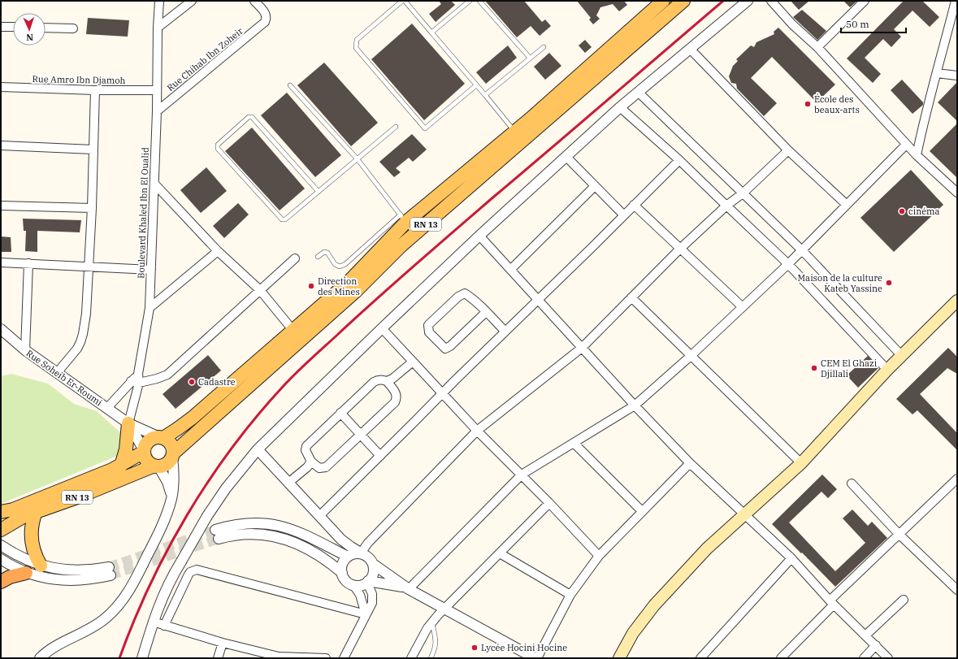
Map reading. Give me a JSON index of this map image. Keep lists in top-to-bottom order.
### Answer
{
  "streets": {
    "main road": ["RN 13"],
    "street": [
      "Rue Chihab Ibn Zoheir",
      "Rue Amro Ibn Djamoh",
      "Boulevard Khaled Ibn El Oualid",
      "Rue Soheib Er-Roumi"
    ]
  },
  "crossings": [
    ["Rue Chihab Ibn Zoheir", "Boulevard Khaled Ibn El Oualid"],
    ["Rue Amro Ibn Djamoh", "Boulevard Khaled Ibn El Oualid"],
    ["Boulevard Khaled Ibn El Oualid", "Rue Soheib Er-Roumi"],
    ["RN 13", "Rue Soheib Er-Roumi"]
  ],
  "places": [
    "École des beaux-arts",
    "cinéma",
    "Maison de la culture Kateb Yassine",
    "Direction des Mines",
    "CEM El Ghazi Djillali",
    "Cadastre",
    "Lycée Hocini Hocine"
  ],
  "scale_bar": "50 m",
  "north": "bottom"
}
